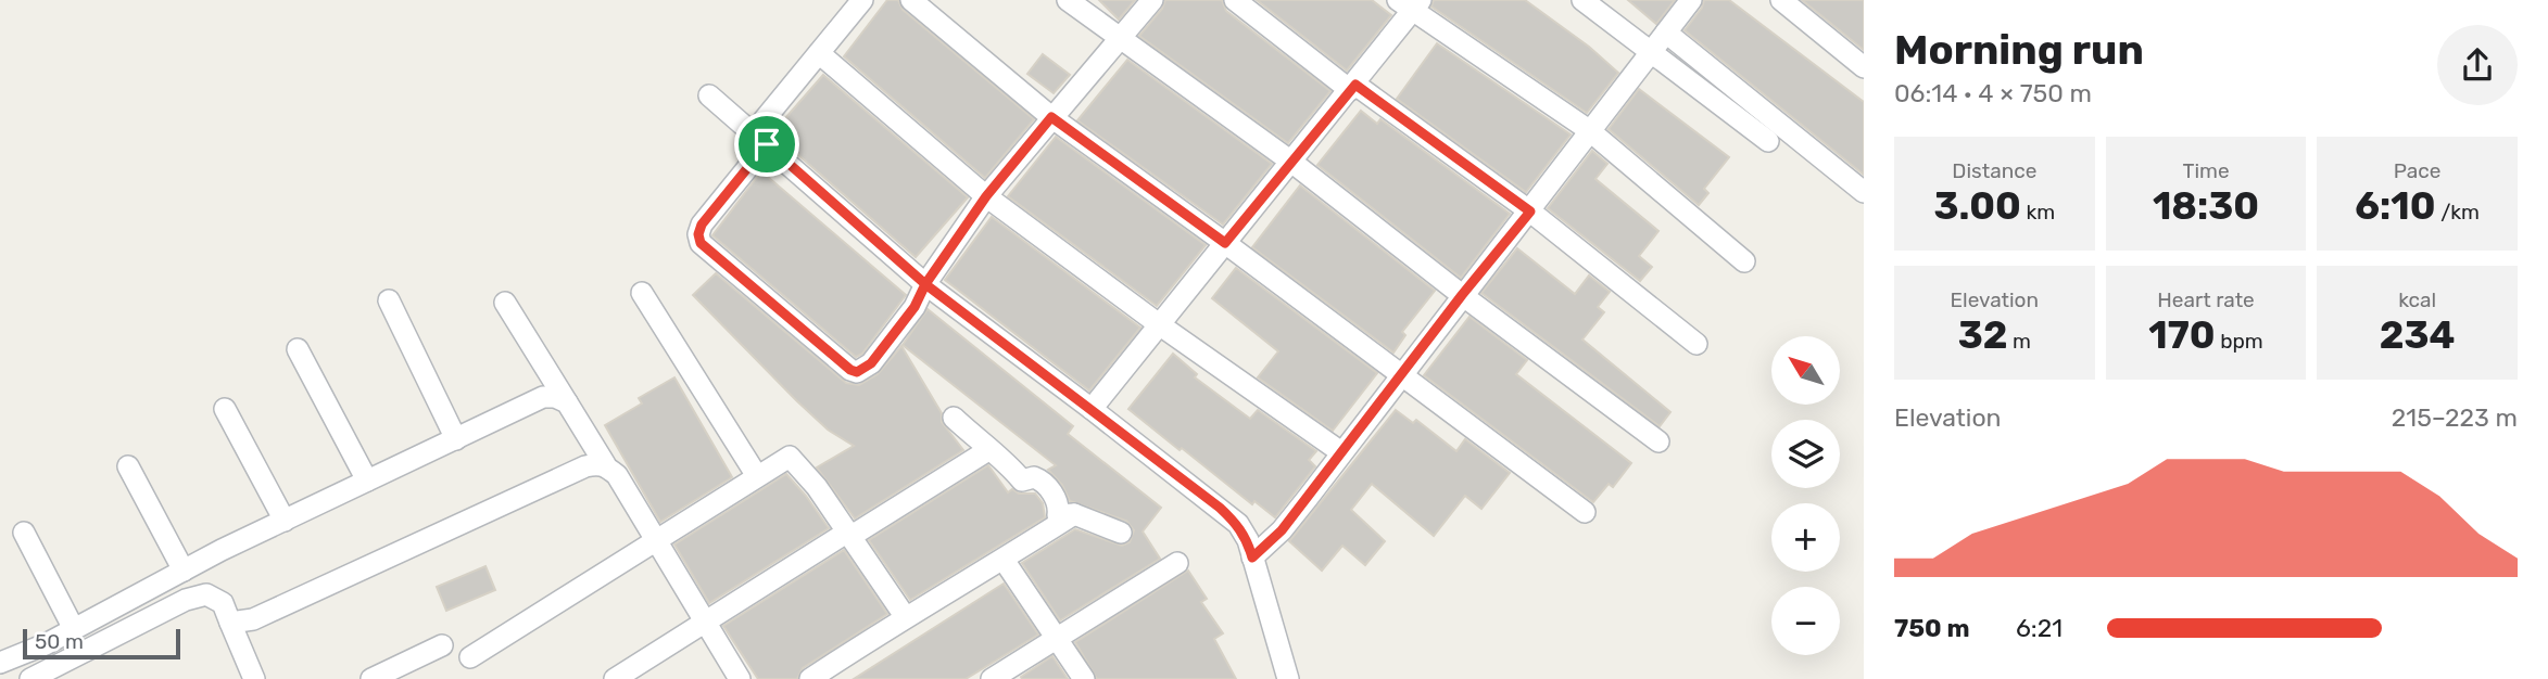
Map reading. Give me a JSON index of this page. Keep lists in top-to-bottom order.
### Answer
{
  "scale_bar": "50 m",
  "north": "top left",
  "page": {
    "heading": ["Morning run", "06:14 · 4 × 750 m"],
    "stats": [
      ["Distance", "3.00 km"],
      ["Time", "18:30"],
      ["Pace", "6:10 /km"],
      ["Elevation", "32 m"],
      ["Heart rate", "170 bpm"],
      ["kcal", "234"]
    ],
    "map_buttons": ["+", "−"],
    "chart": ["Elevation", "215–223 m"],
    "list": [
      {
        "name": "750 m",
        "note": "6:21"
      }
    ],
    "scale": "50 m"
  }
}
